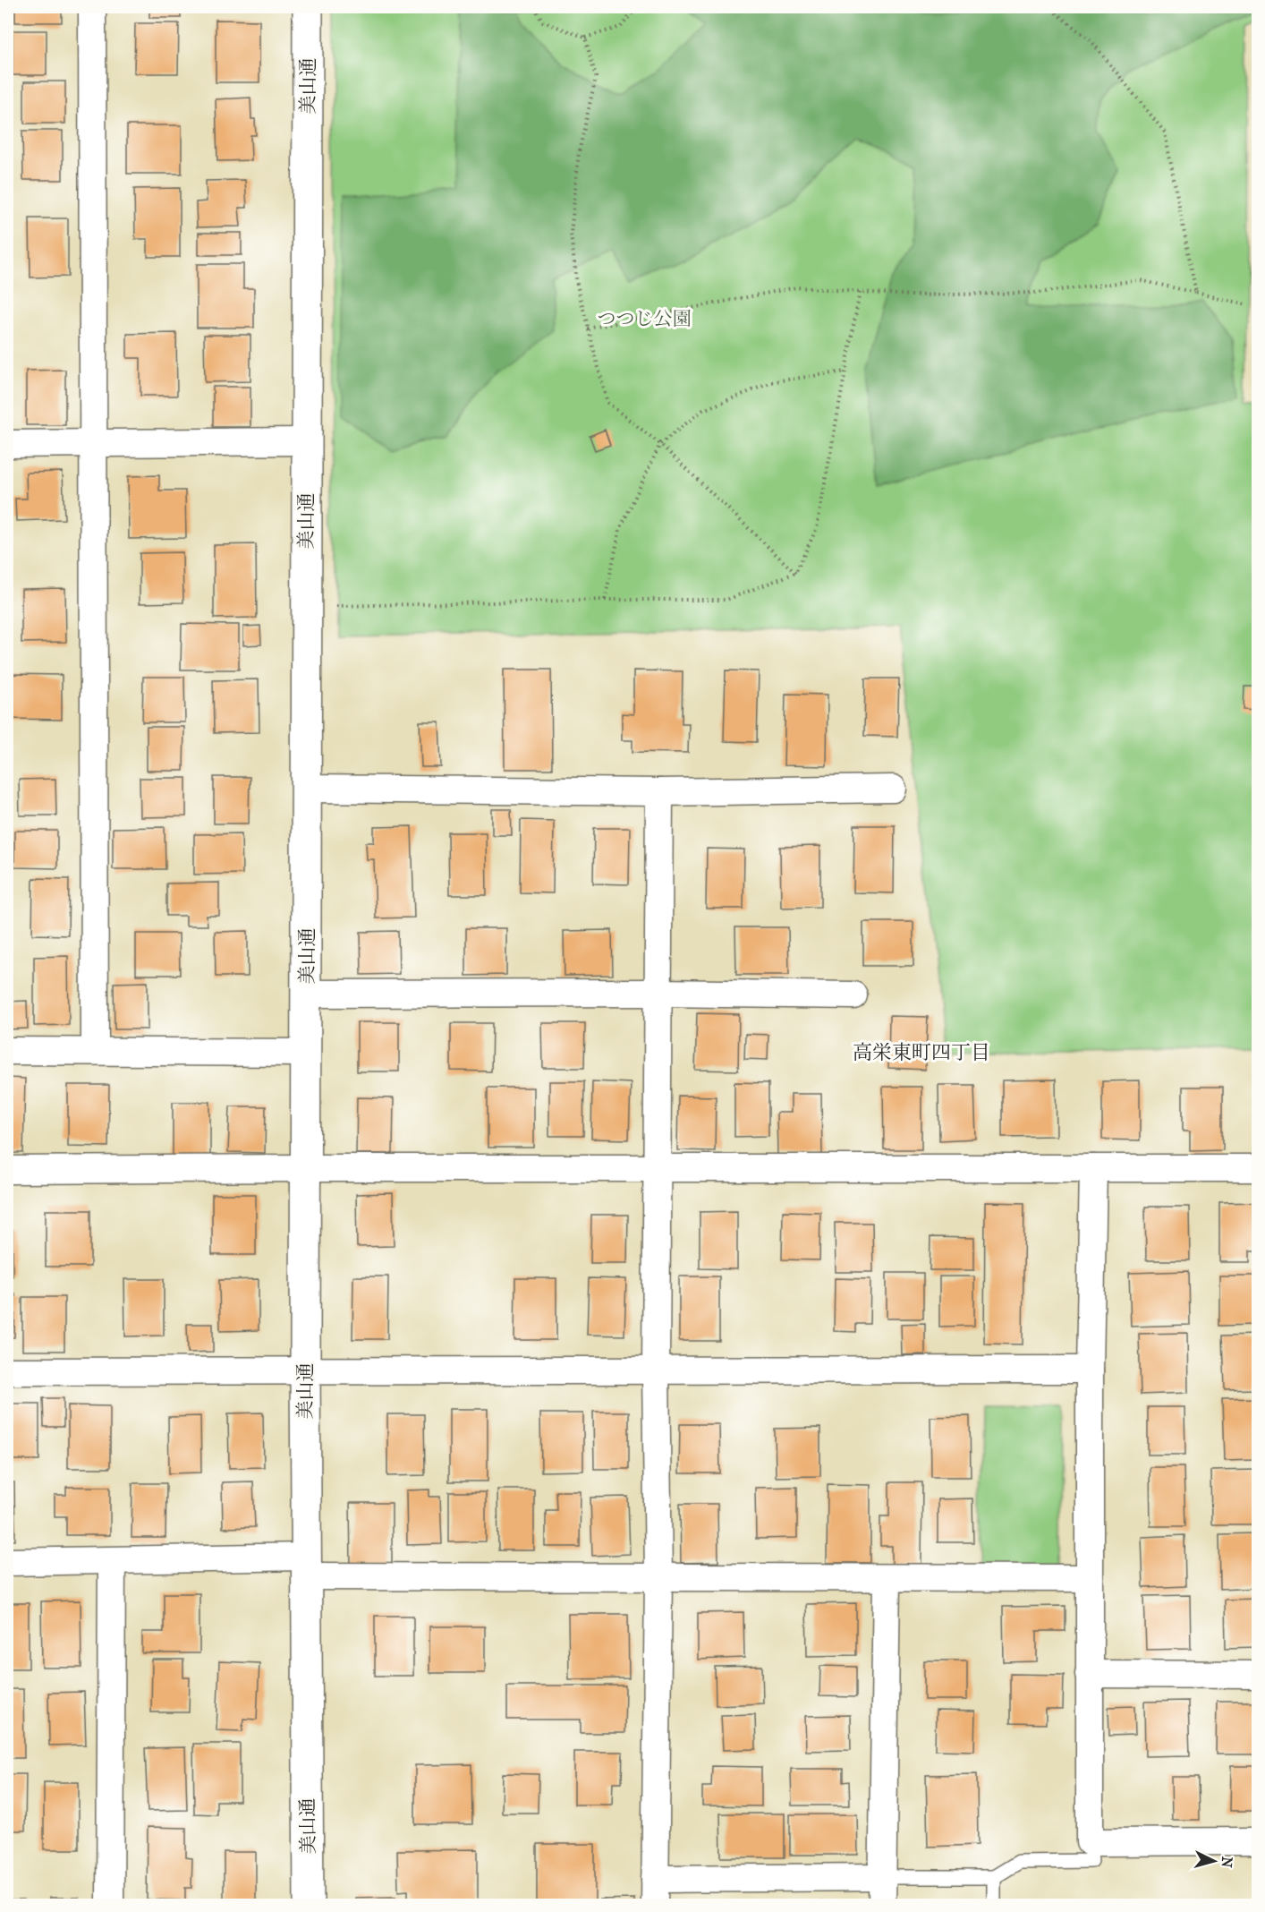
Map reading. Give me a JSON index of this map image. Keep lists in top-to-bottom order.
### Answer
{
  "streets": {
    "street": ["美山通"]
  },
  "districts": ["高栄東町四丁目"],
  "parks": ["つつじ公園"],
  "north": "right"
}
